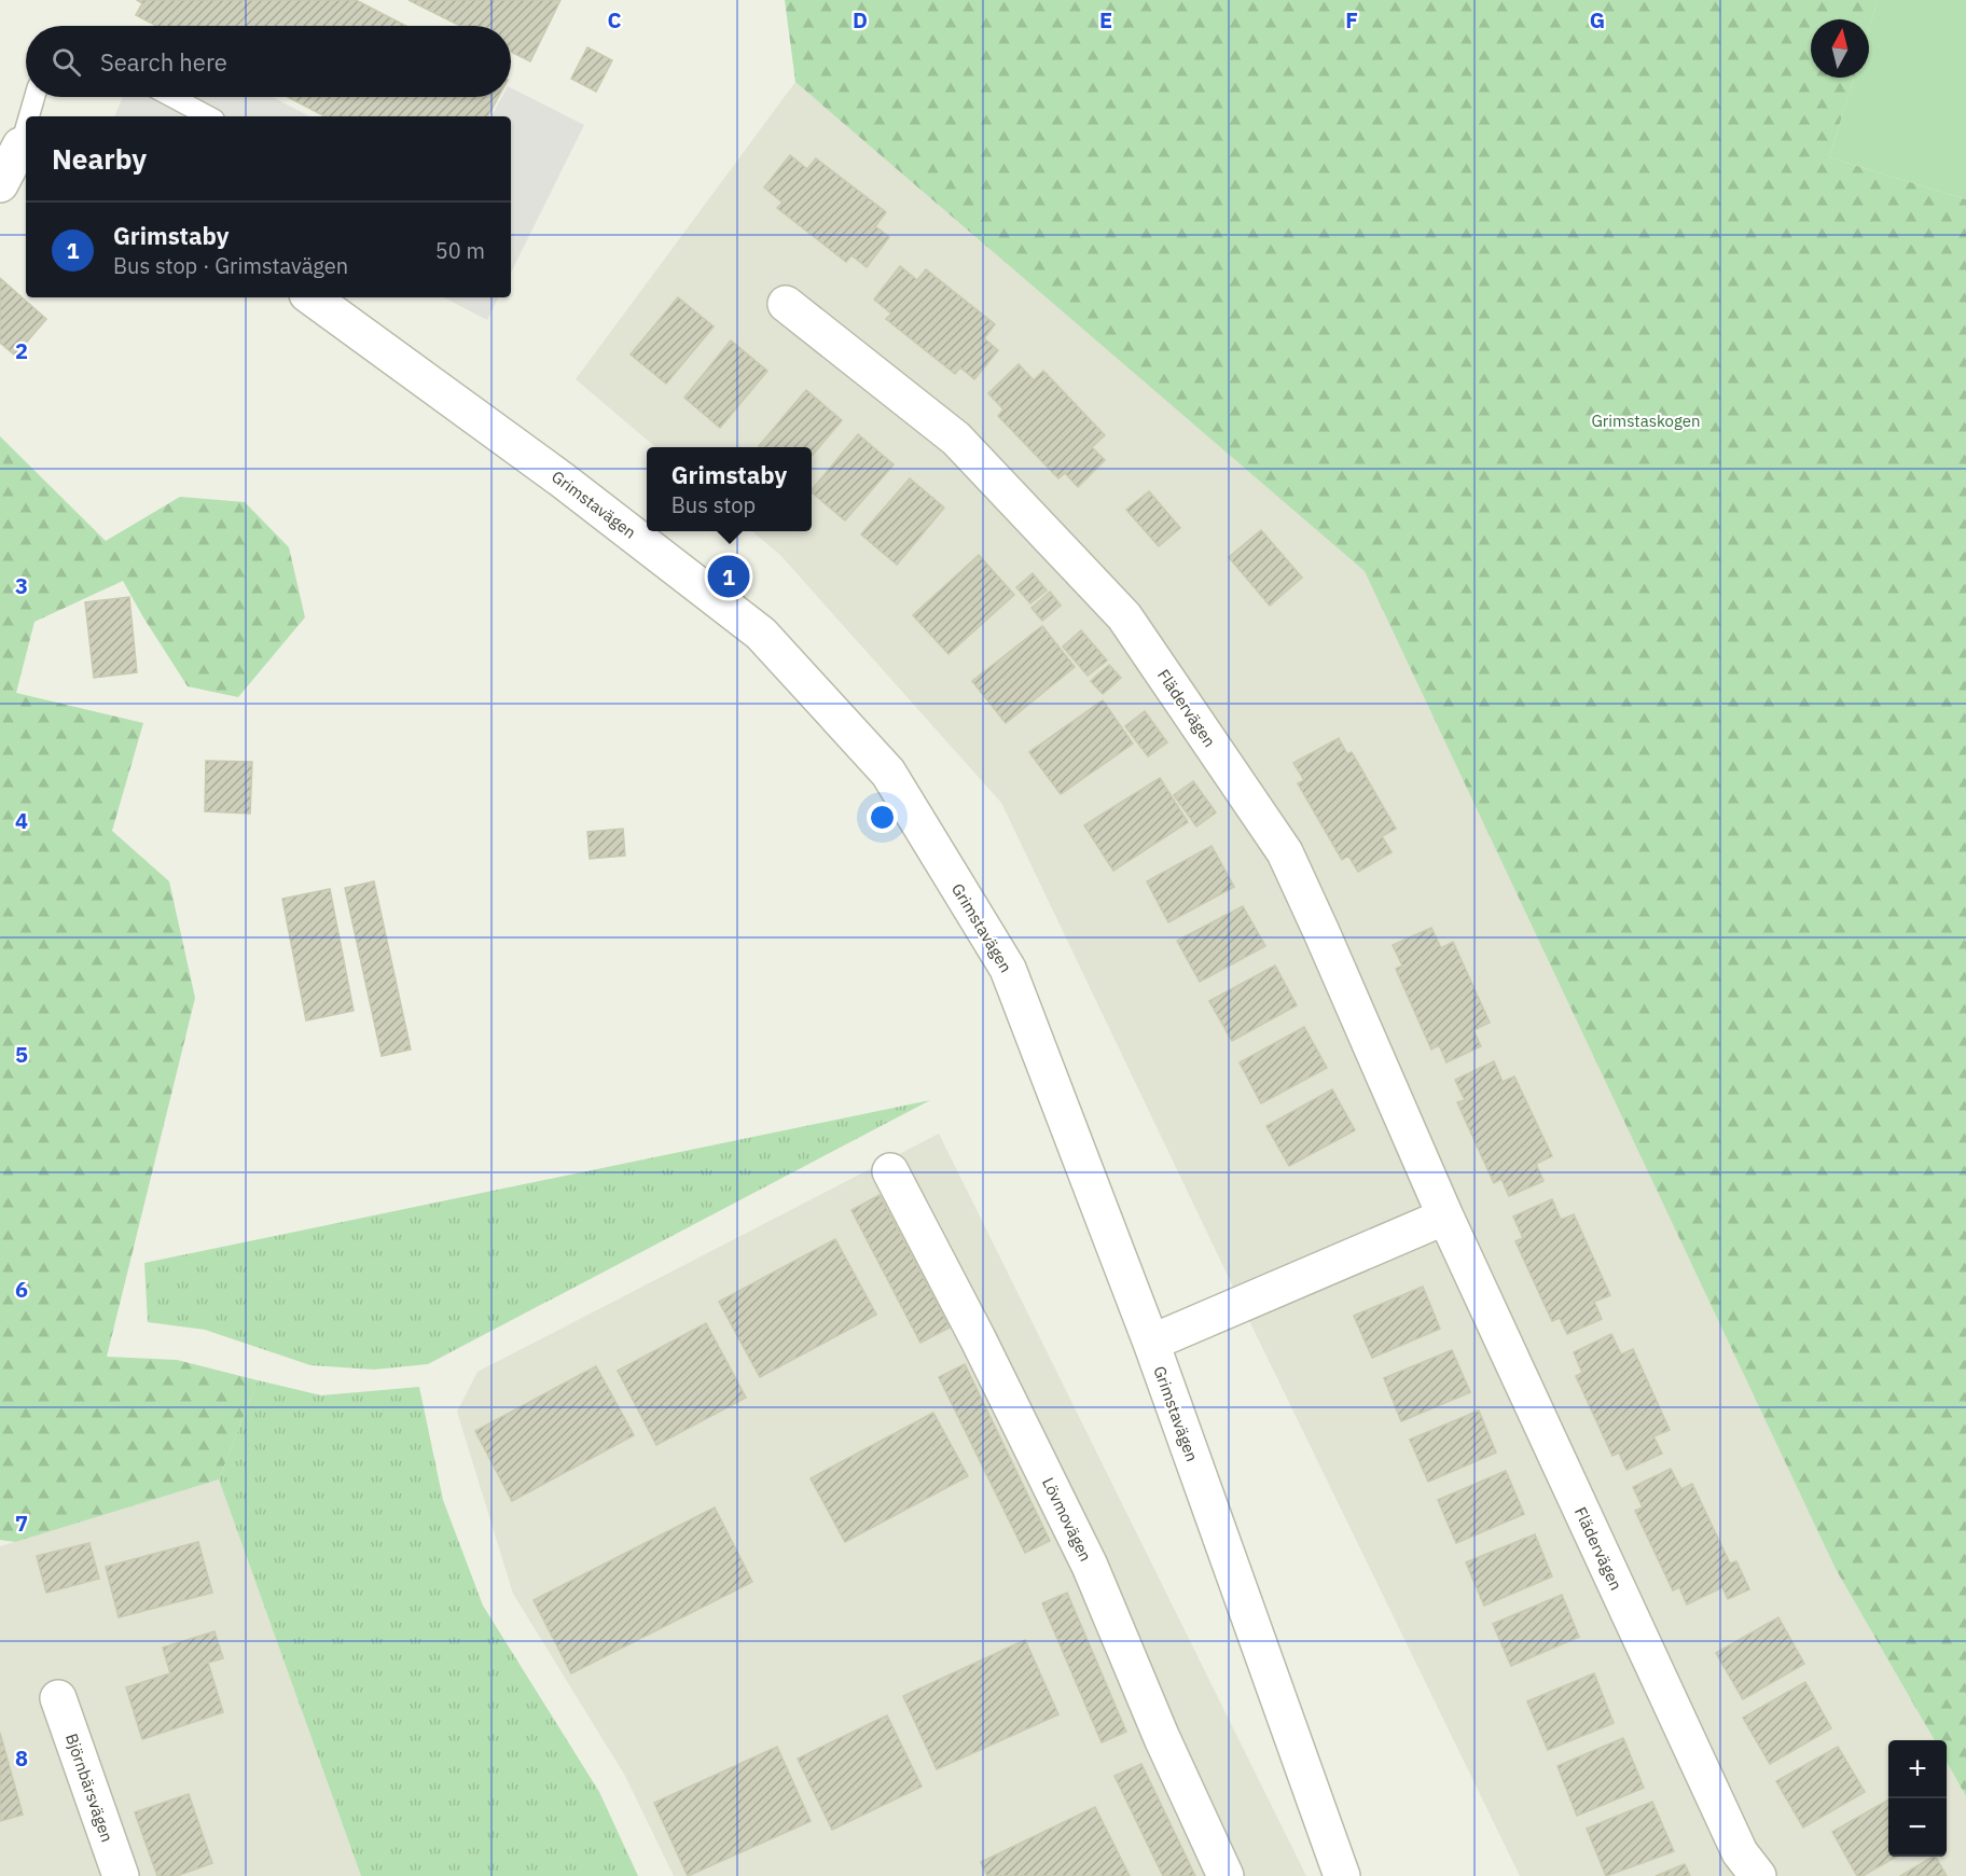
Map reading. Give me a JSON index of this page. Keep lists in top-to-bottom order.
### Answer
{
  "streets": {
    "street": [
      "Grimstavägen",
      "Flädervägen",
      "Lövmovägen",
      "Björnbärsvägen"
    ]
  },
  "parks": ["Grimstaskogen"],
  "north": "top",
  "page": {
    "search": "Search here",
    "heading": "Nearby",
    "list": [
      {
        "mark": "1",
        "name": "Grimstaby",
        "note": "Bus stop · Grimstavägen",
        "value": "50 m"
      }
    ],
    "popup": ["Grimstaby", "Bus stop"],
    "pins": "1",
    "map_buttons": ["+", "−"]
  },
  "grid": {
    "columns": [
      "C",
      "D",
      "E",
      "F",
      "G"
    ],
    "rows": [
      "2",
      "3",
      "4",
      "5",
      "6",
      "7",
      "8"
    ]
  }
}
